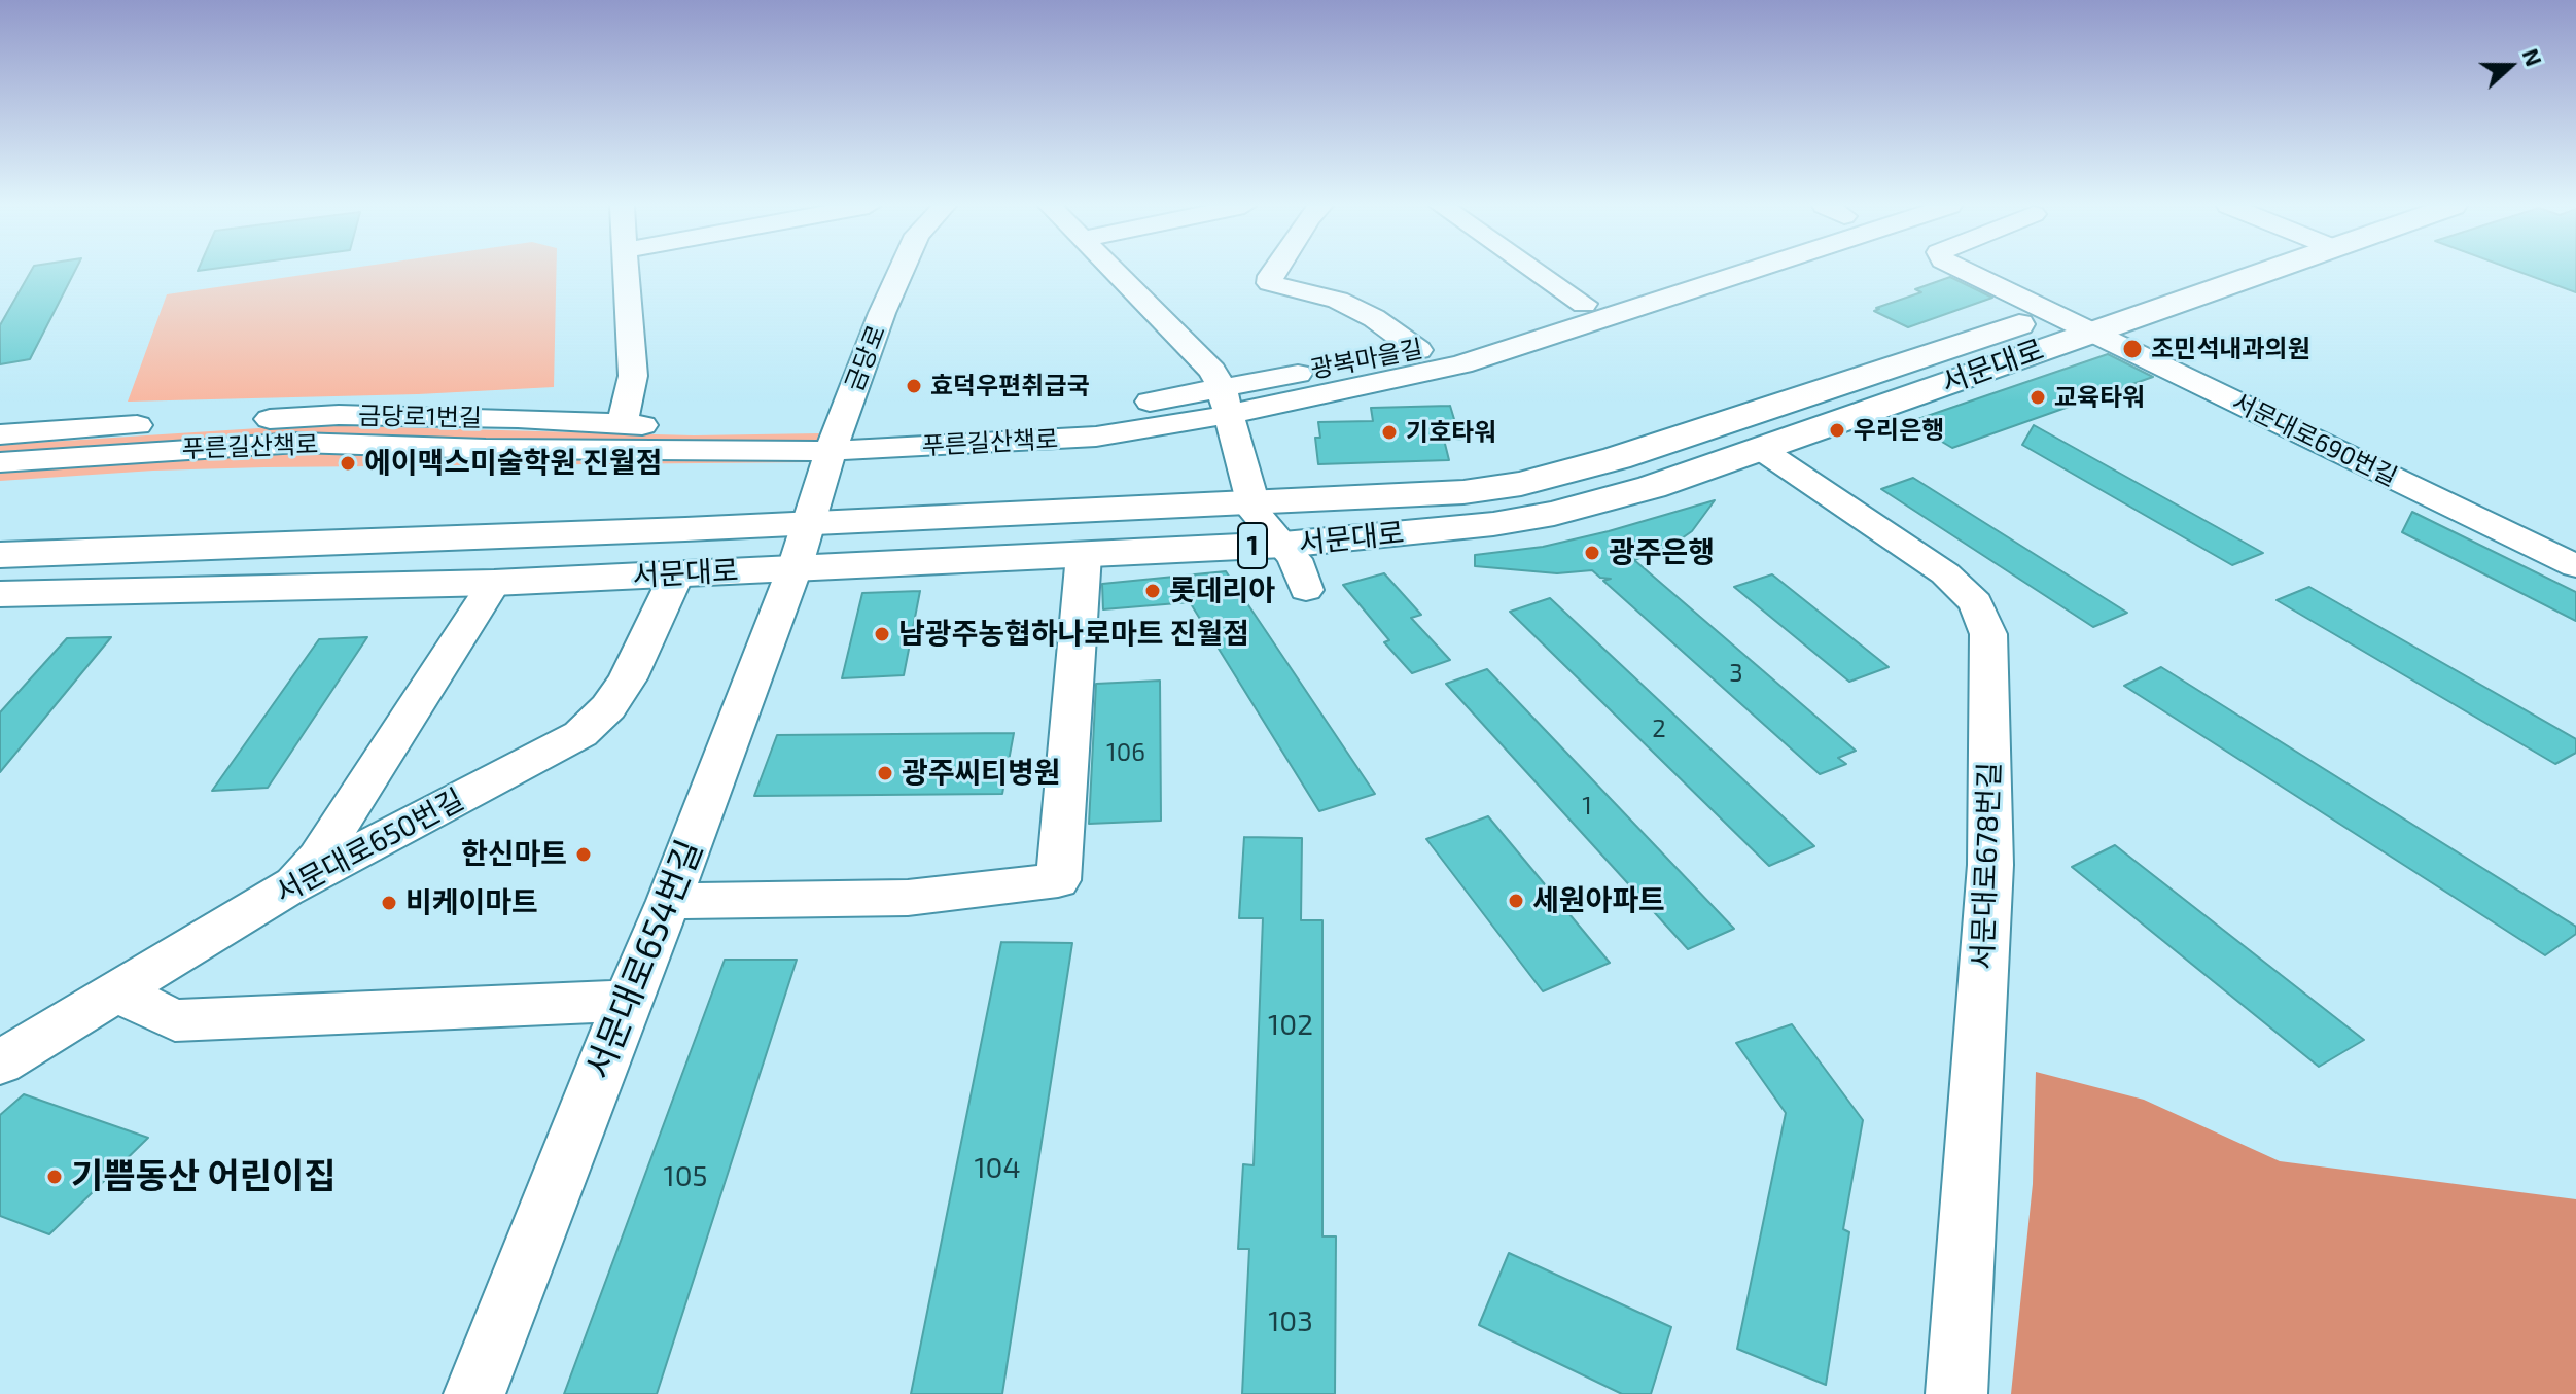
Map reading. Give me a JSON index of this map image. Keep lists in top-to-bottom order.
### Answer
{
  "streets": {
    "main road": ["서문대로", "1"],
    "street": [
      "금당로",
      "광복마을길",
      "금당로1번길",
      "서문대로690번길",
      "푸른길산책로",
      "서문대로650번길",
      "서문대로678번길",
      "서문대로654번길"
    ]
  },
  "crossings": [
    ["금당로", "서문대로"],
    ["금당로", "금당로1번길"],
    ["금당로", "푸른길산책로"],
    ["금당로", "서문대로654번길"],
    ["광복마을길", "푸른길산책로"],
    ["서문대로", "서문대로690번길"],
    ["서문대로", "서문대로650번길"],
    ["서문대로", "서문대로678번길"],
    ["서문대로", "서문대로654번길"],
    ["금당로1번길", "푸른길산책로"]
  ],
  "places": [
    "조민석내과의원",
    "효덕우편취급국",
    "교육타워",
    "우리은행",
    "기호타워",
    "에이맥스미술학원 진월점",
    "광주은행",
    "롯데리아",
    "남광주농협하나로마트 진월점",
    "광주씨티병원",
    "한신마트",
    "세원아파트",
    "비케이마트",
    "기쁨동산 어린이집"
  ],
  "house_numbers": [
    "3",
    "2",
    "106",
    "1",
    "102",
    "104",
    "105",
    "103"
  ],
  "north": "right"
}
